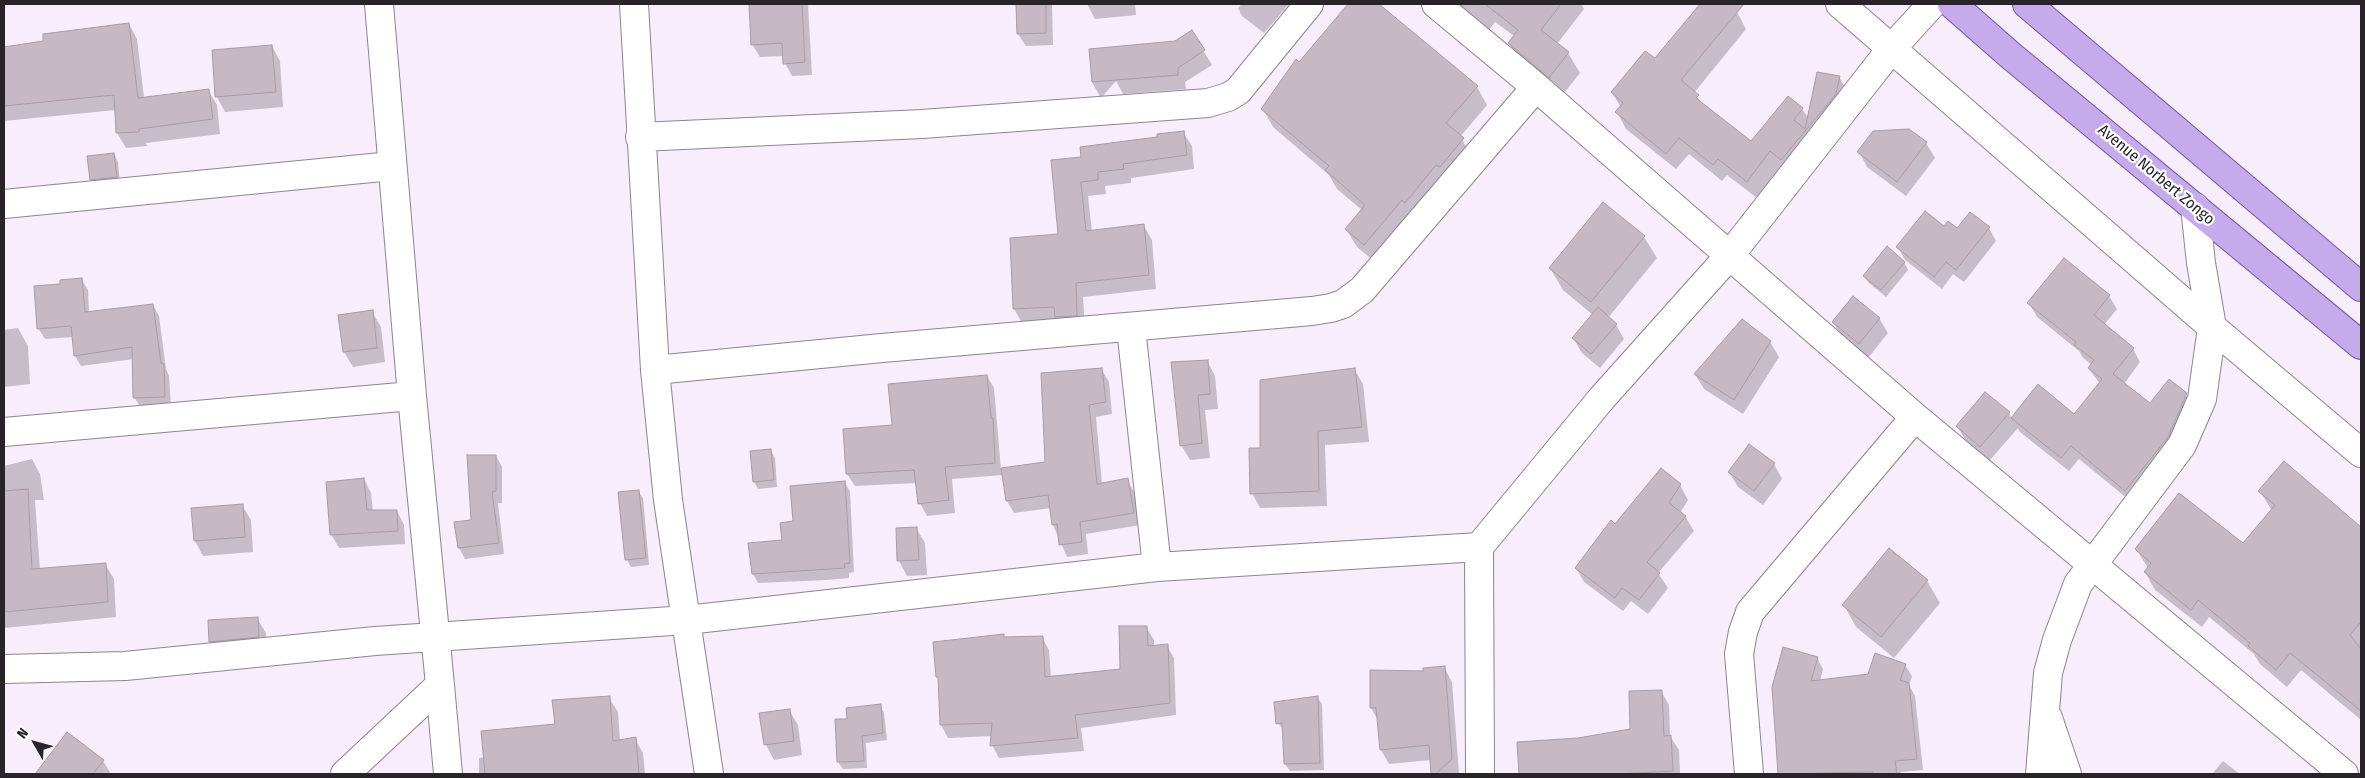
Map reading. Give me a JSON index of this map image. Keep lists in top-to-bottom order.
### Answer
{
  "streets": {
    "main road": ["Avenue Norbert Zongo"]
  },
  "north": "top left"
}
